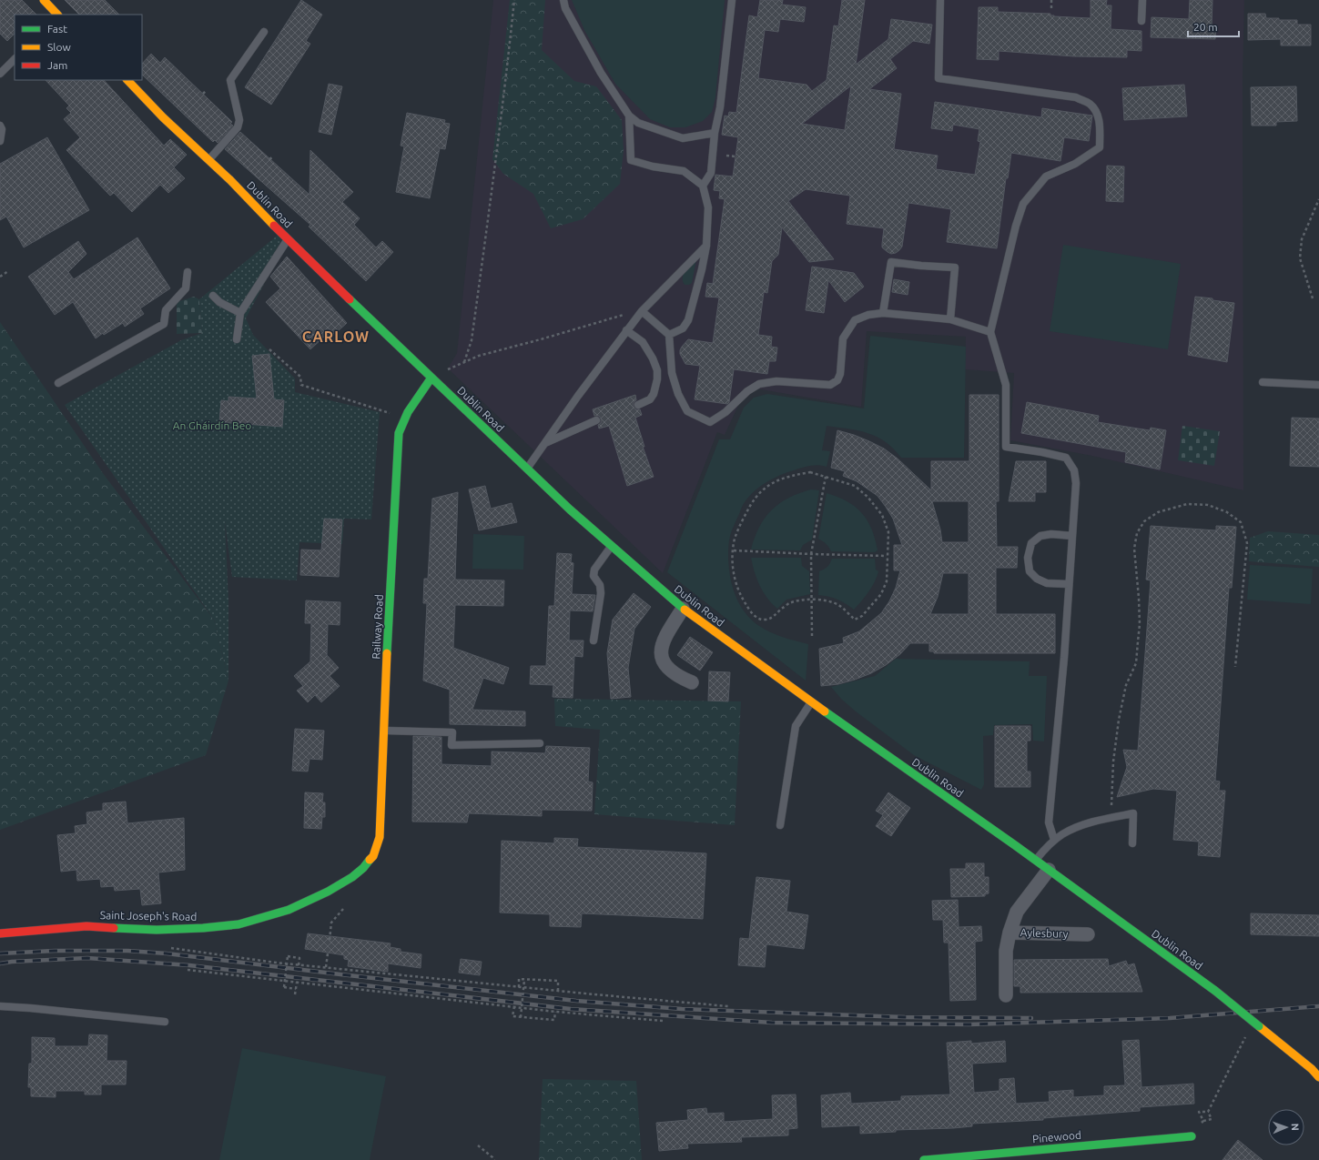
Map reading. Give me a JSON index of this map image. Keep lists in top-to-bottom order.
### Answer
{
  "streets": {
    "main road": [
      "Dublin Road",
      "Railway Road",
      "Saint Joseph's Road",
      "Pinewood"
    ],
    "street": ["Aylesbury"]
  },
  "crossings": [
    ["Dublin Road", "Railway Road"],
    ["Dublin Road", "Aylesbury"],
    ["Railway Road", "Saint Joseph's Road"]
  ],
  "districts": ["CARLOW"],
  "parks": ["An Gháirdín Beo"],
  "legend": ["Fast", "Slow", "Jam"],
  "scale_bar": "20 m",
  "north": "right"
}
